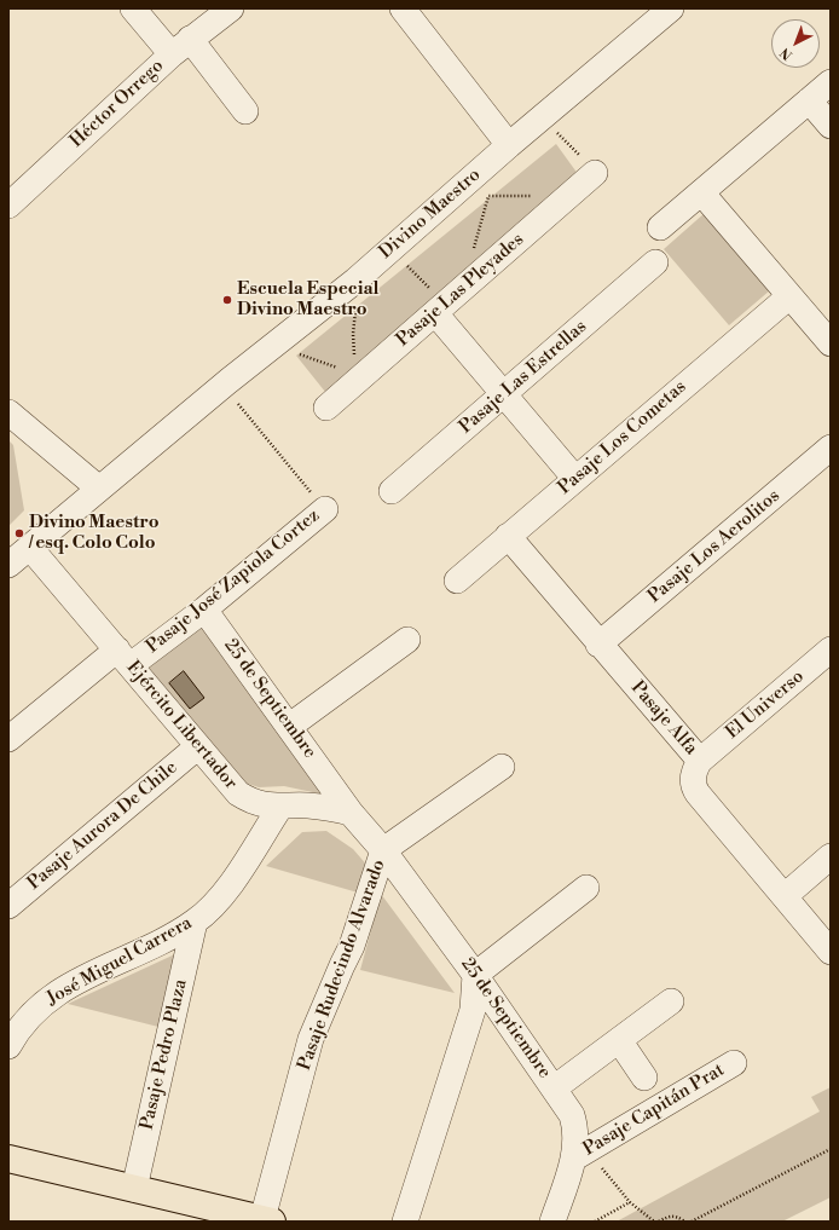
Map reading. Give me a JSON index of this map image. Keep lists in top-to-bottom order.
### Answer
{
  "streets": {
    "street": [
      "Héctor Orrego",
      "Divino Maestro",
      "Pasaje Las Pleyades",
      "Pasaje Las Estrellas",
      "Pasaje Los Cometas",
      "Pasaje Los Aerolitos",
      "Pasaje José Zapiola Cortez",
      "25 de Septiembre",
      "El Universo",
      "Pasaje Alfa",
      "Ejército Libertador",
      "Pasaje Aurora De Chile",
      "José Miguel Carrera",
      "Pasaje Rudecindo Alvarado",
      "Pasaje Pedro Plaza",
      "Pasaje Capitán Prat"
    ]
  },
  "crossings": [
    ["Divino Maestro", "Pasaje José Zapiola Cortez"],
    ["Divino Maestro", "Ejército Libertador"],
    ["Pasaje Los Cometas", "Pasaje Alfa"],
    ["Pasaje Los Aerolitos", "Pasaje Alfa"],
    ["Pasaje José Zapiola Cortez", "25 de Septiembre"],
    ["Pasaje José Zapiola Cortez", "Ejército Libertador"],
    ["25 de Septiembre", "Ejército Libertador"],
    ["25 de Septiembre", "Pasaje Rudecindo Alvarado"],
    ["25 de Septiembre", "Pasaje Capitán Prat"],
    ["El Universo", "Pasaje Alfa"],
    ["Ejército Libertador", "Pasaje Aurora De Chile"],
    ["Ejército Libertador", "José Miguel Carrera"],
    ["José Miguel Carrera", "Pasaje Pedro Plaza"]
  ],
  "places": ["Escuela Especial Divino Maestro", "Divino Maestro / esq. Colo Colo"],
  "north": "bottom left"
}
